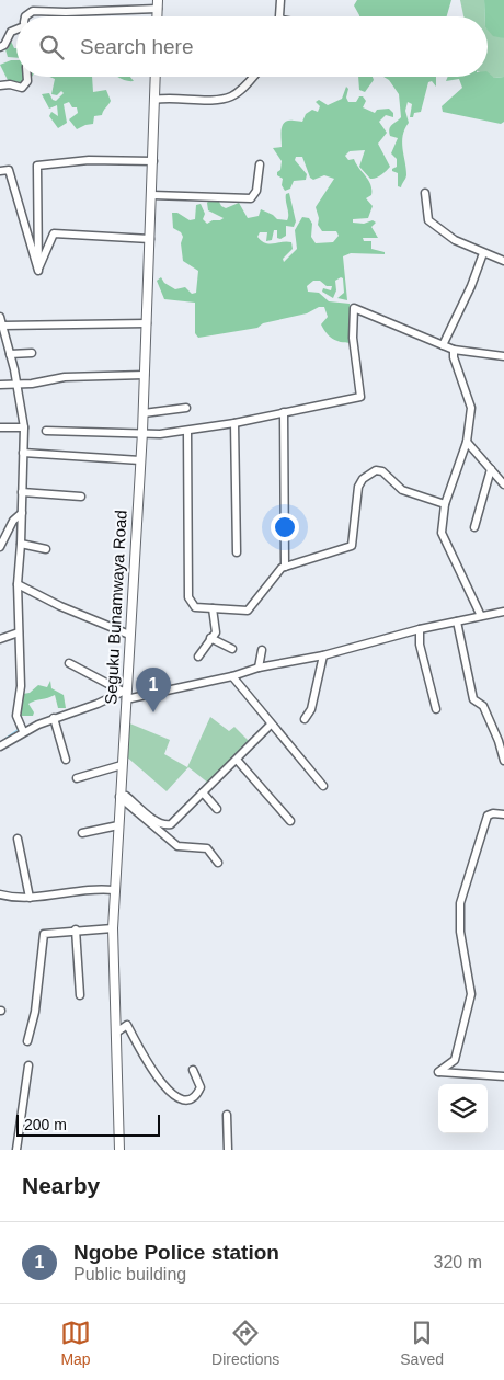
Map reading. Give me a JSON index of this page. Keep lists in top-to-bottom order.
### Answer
{
  "streets": {
    "main road": ["Seguku Bunamwaya Road"]
  },
  "scale_bar": "200 m",
  "page": {
    "search": "Search here",
    "pins": "1",
    "scale": "200 m",
    "heading": "Nearby",
    "list": [
      {
        "mark": "1",
        "name": "Ngobe Police station",
        "note": "Public building",
        "value": "320 m"
      }
    ],
    "nav": ["Map", "Directions", "Saved"]
  }
}
